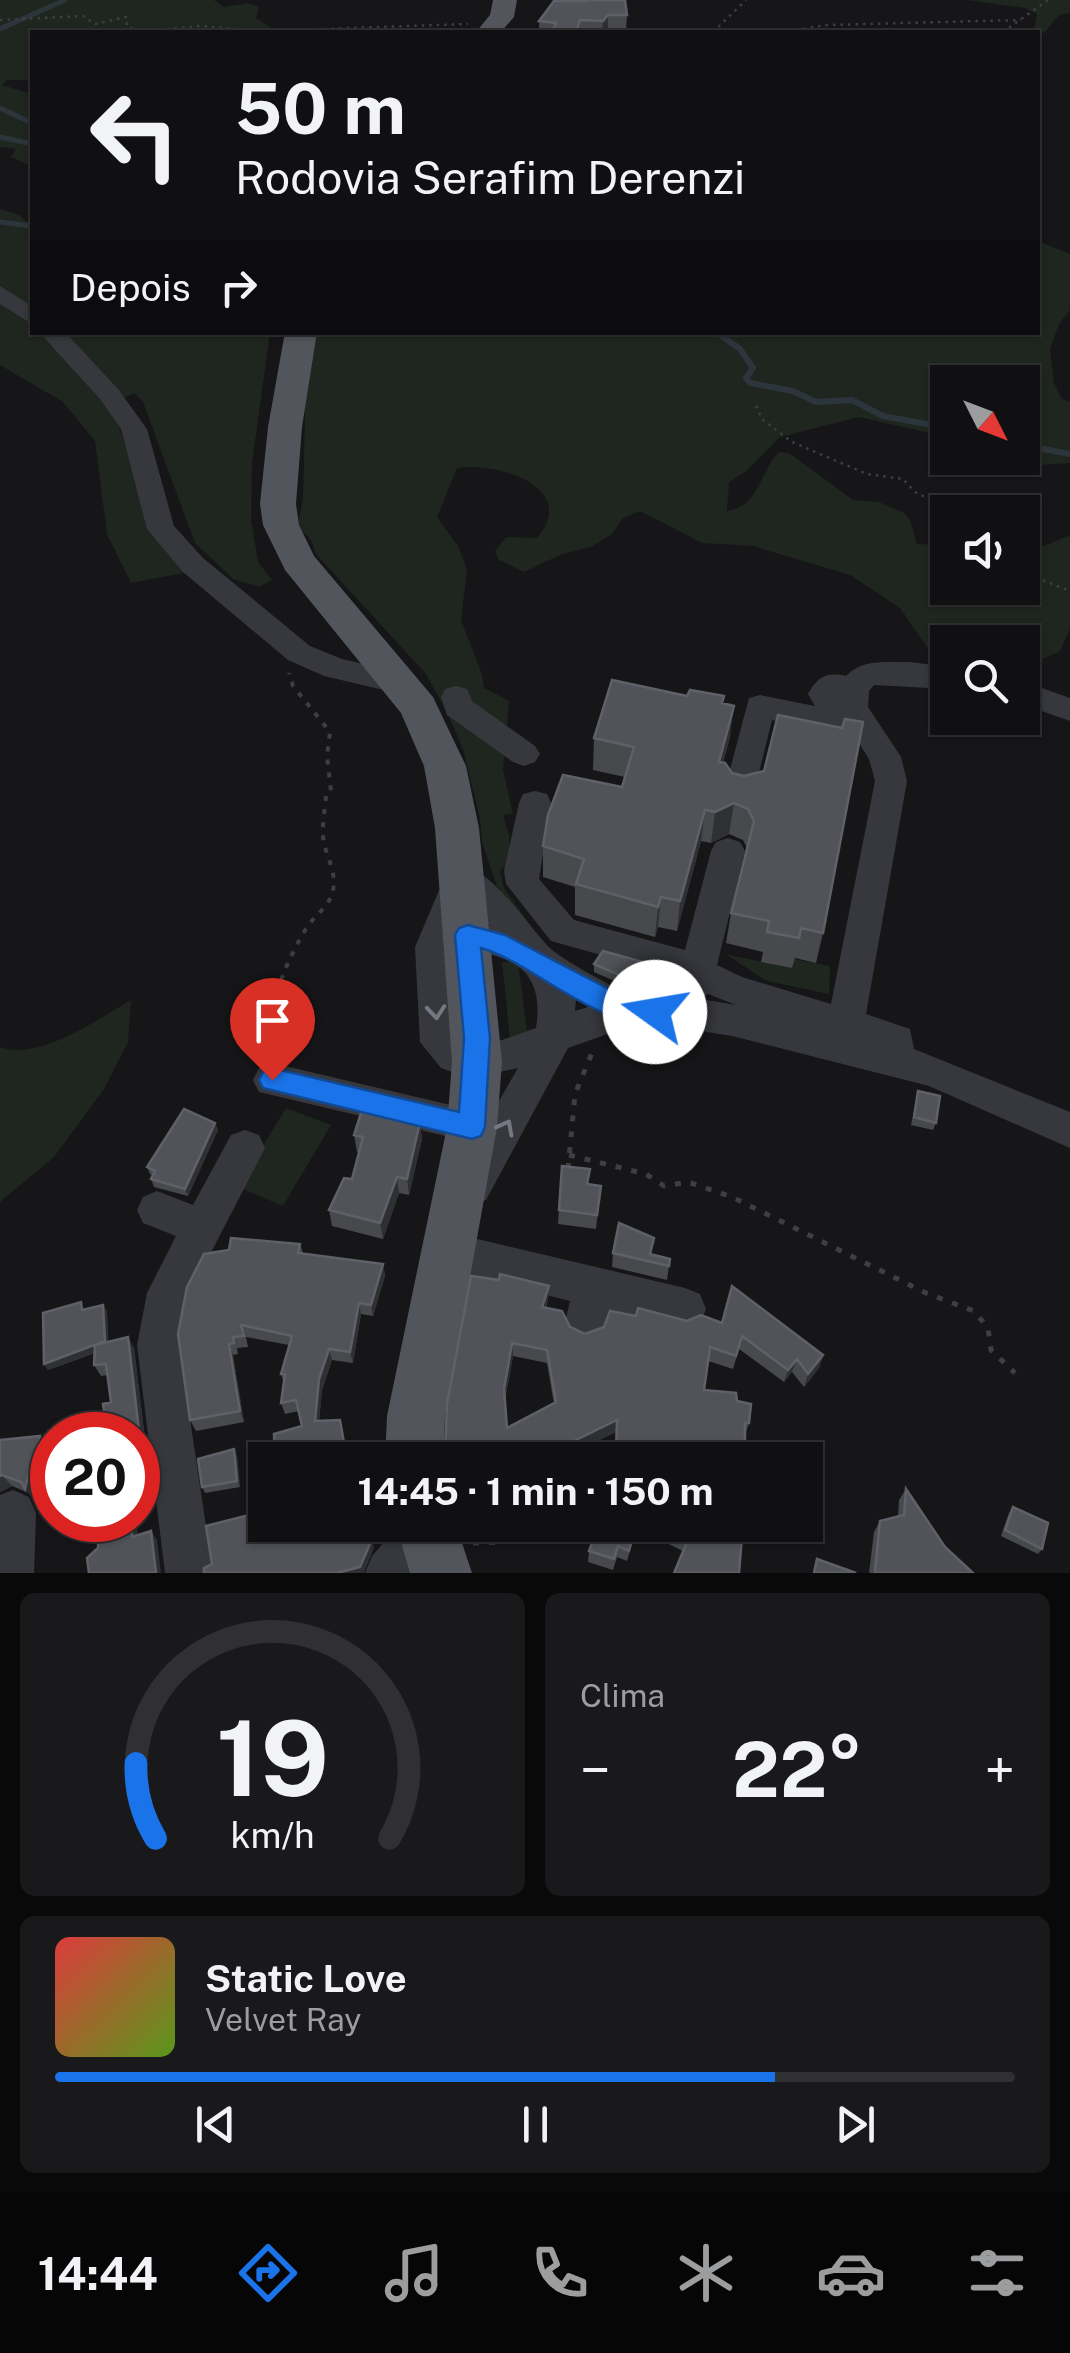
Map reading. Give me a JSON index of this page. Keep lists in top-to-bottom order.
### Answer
{
  "north": "bottom right",
  "page": {
    "turn": ["50 m", "Rodovia Serafim Derenzi"],
    "then": "Depois",
    "limit": "20",
    "trip": "14:45 · 1 min · 150 m",
    "tile": "Clima",
    "heat": ["−", "22°", "+"],
    "song": ["Static Love", "Velvet Ray"],
    "tabs": "14:44",
    "gauge": ["19", "km/h"]
  }
}
